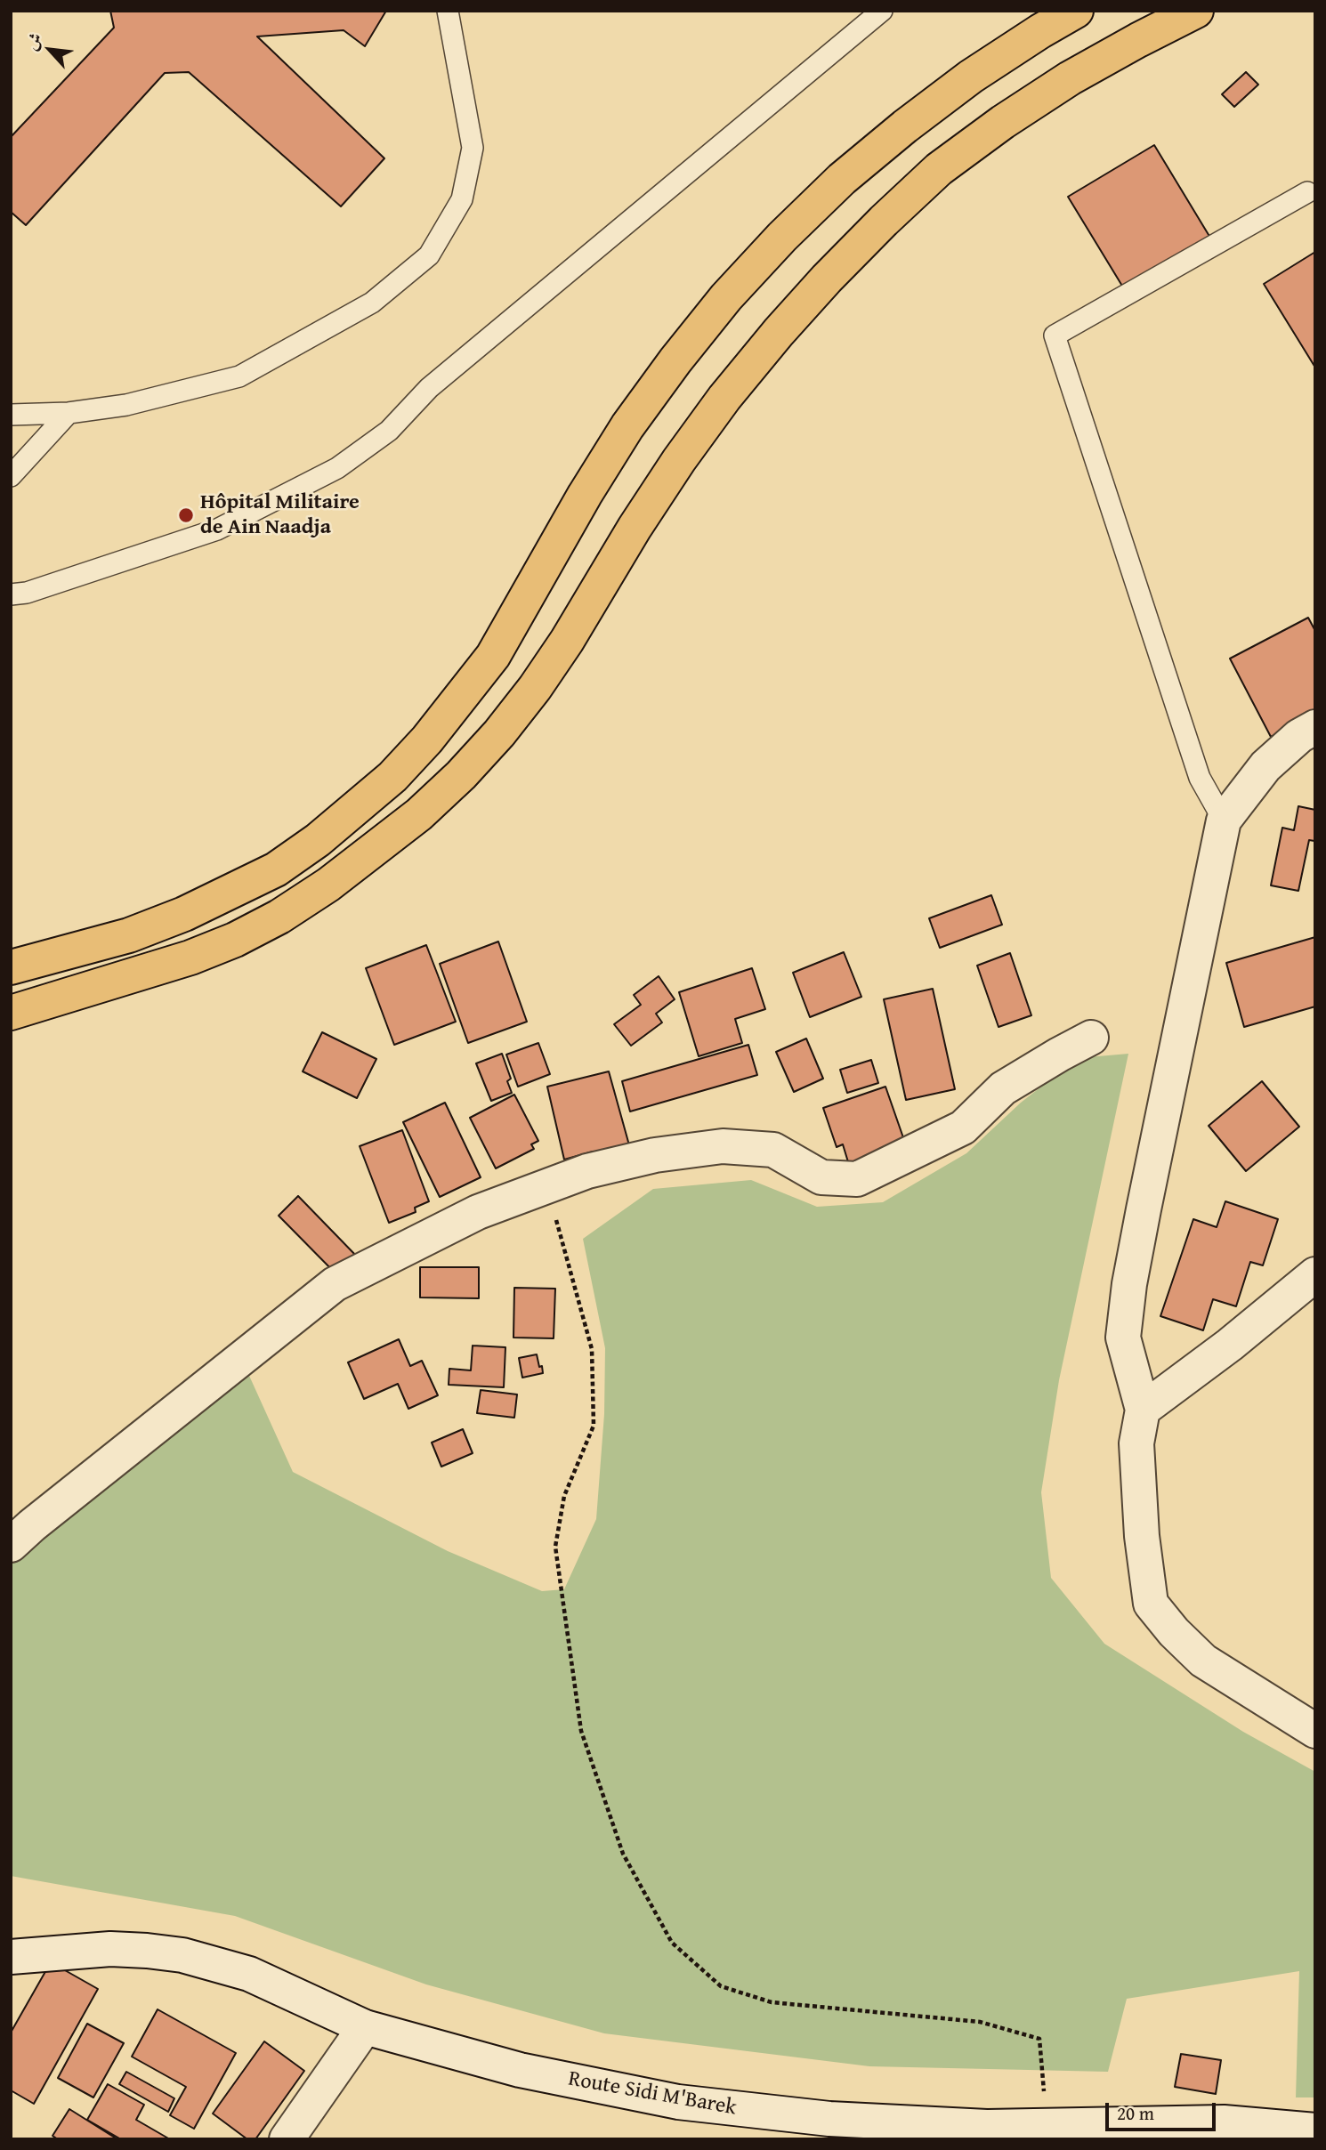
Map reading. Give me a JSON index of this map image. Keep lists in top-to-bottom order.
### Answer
{
  "streets": {
    "street": ["Route Sidi M'Barek"]
  },
  "places": ["Hôpital Militaire de Ain Naadja"],
  "scale_bar": "20 m",
  "north": "top left"
}
